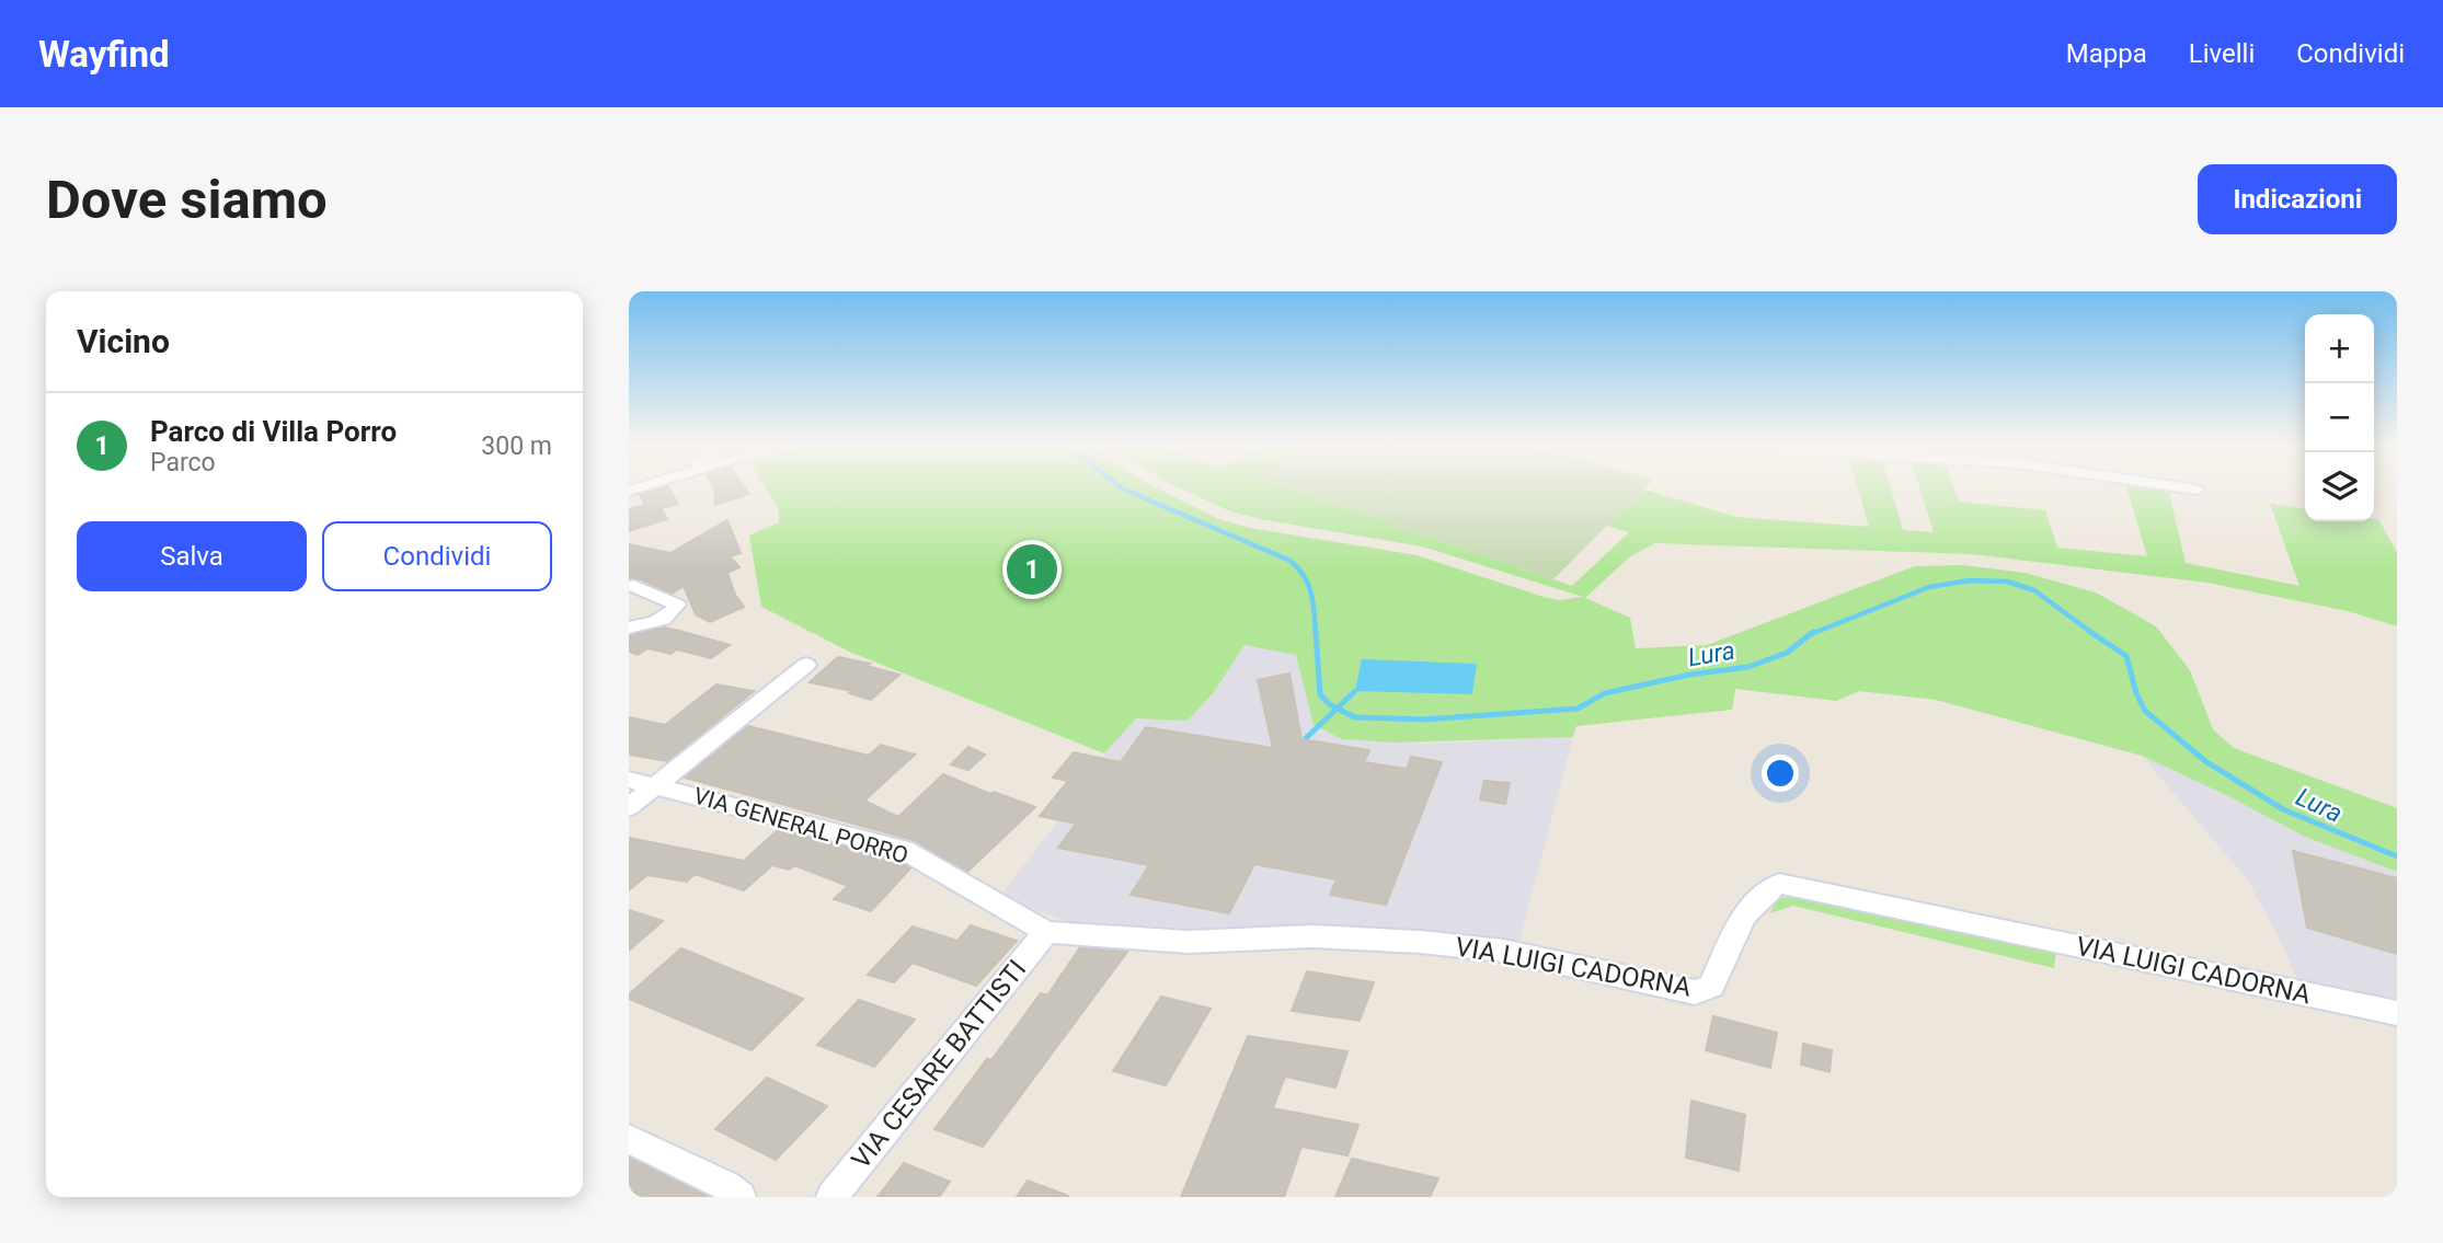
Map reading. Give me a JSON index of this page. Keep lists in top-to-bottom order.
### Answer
{
  "streets": {
    "street": ["VIA GENERAL PORRO", "VIA LUIGI CADORNA", "VIA CESARE BATTISTI"]
  },
  "crossings": [
    ["VIA GENERAL PORRO", "VIA LUIGI CADORNA"],
    ["VIA GENERAL PORRO", "VIA CESARE BATTISTI"],
    ["VIA LUIGI CADORNA", "VIA CESARE BATTISTI"]
  ],
  "water": ["Lura"],
  "page": {
    "header": "Wayfind",
    "nav": ["Mappa", "Livelli", "Condividi"],
    "buttons": [
      "Indicazioni",
      ["Salva", "Condividi"]
    ],
    "title": "Dove siamo",
    "heading": "Vicino",
    "map_buttons": ["+", "−"],
    "list": [
      {
        "mark": "1",
        "name": "Parco di Villa Porro",
        "note": "Parco",
        "value": "300 m"
      }
    ],
    "pins": "1"
  }
}
